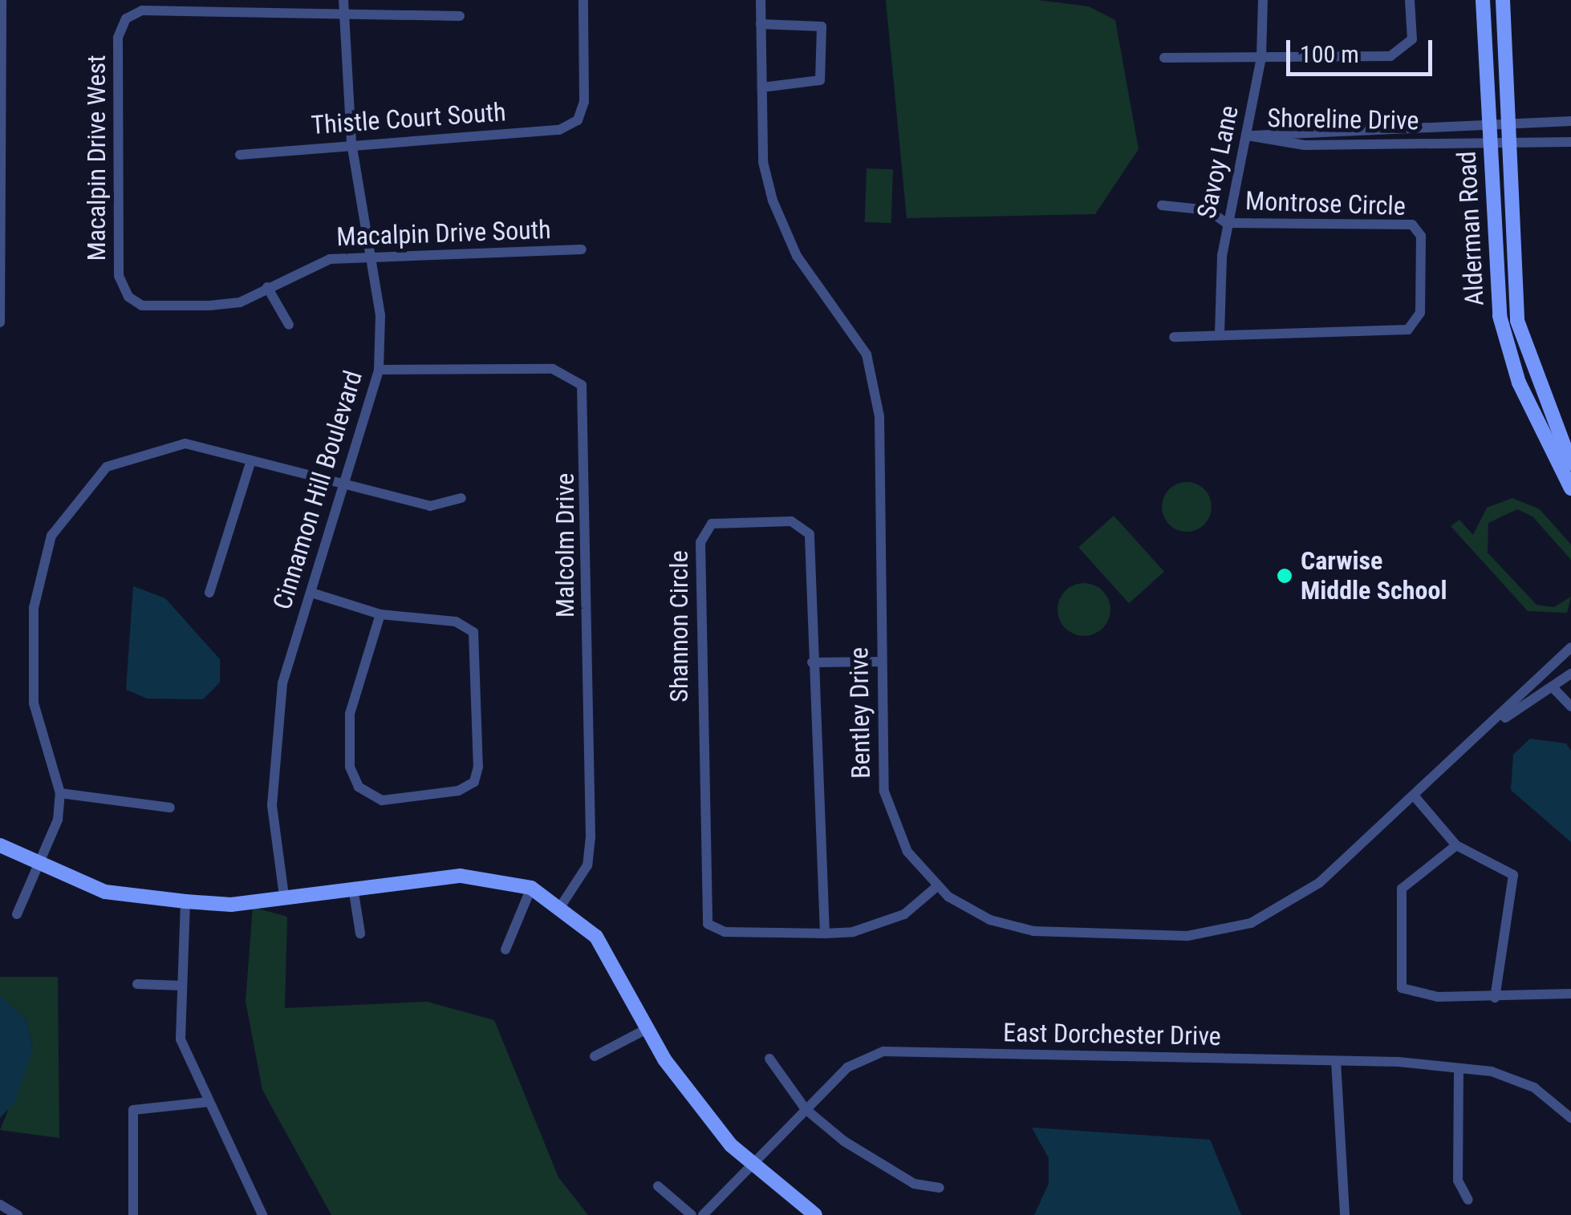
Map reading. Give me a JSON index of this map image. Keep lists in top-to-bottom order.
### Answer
{
  "streets": {
    "street": [
      "Thistle Court South",
      "Shoreline Drive",
      "Macalpin Drive West",
      "Savoy Lane",
      "Montrose Circle",
      "Alderman Road",
      "Macalpin Drive South",
      "Cinnamon Hill Boulevard",
      "Malcolm Drive",
      "Shannon Circle",
      "Bentley Drive",
      "East Dorchester Drive"
    ]
  },
  "crossings": [
    ["Thistle Court South", "Cinnamon Hill Boulevard"],
    ["Shoreline Drive", "Savoy Lane"],
    ["Shoreline Drive", "Alderman Road"],
    ["Macalpin Drive West", "Macalpin Drive South"],
    ["Macalpin Drive West", "Cinnamon Hill Boulevard"],
    ["Savoy Lane", "Montrose Circle"],
    ["Macalpin Drive South", "Cinnamon Hill Boulevard"],
    ["Cinnamon Hill Boulevard", "Malcolm Drive"],
    ["Shannon Circle", "Bentley Drive"]
  ],
  "places": ["Carwise Middle School"],
  "scale_bar": "100 m"
}
